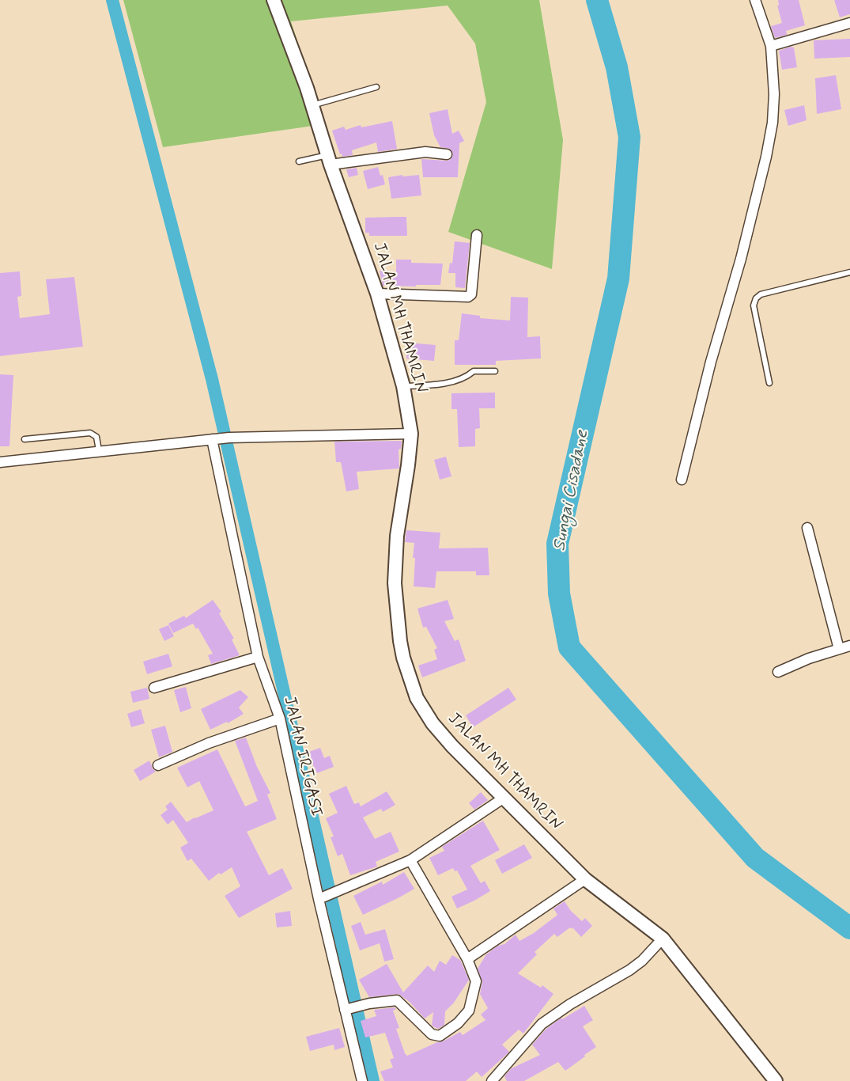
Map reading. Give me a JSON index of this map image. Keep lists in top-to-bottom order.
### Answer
{
  "streets": {
    "street": ["JALAN MH THAMRIN", "JALAN IRIGASI"]
  },
  "water": ["Sungai Cisadane"]
}
